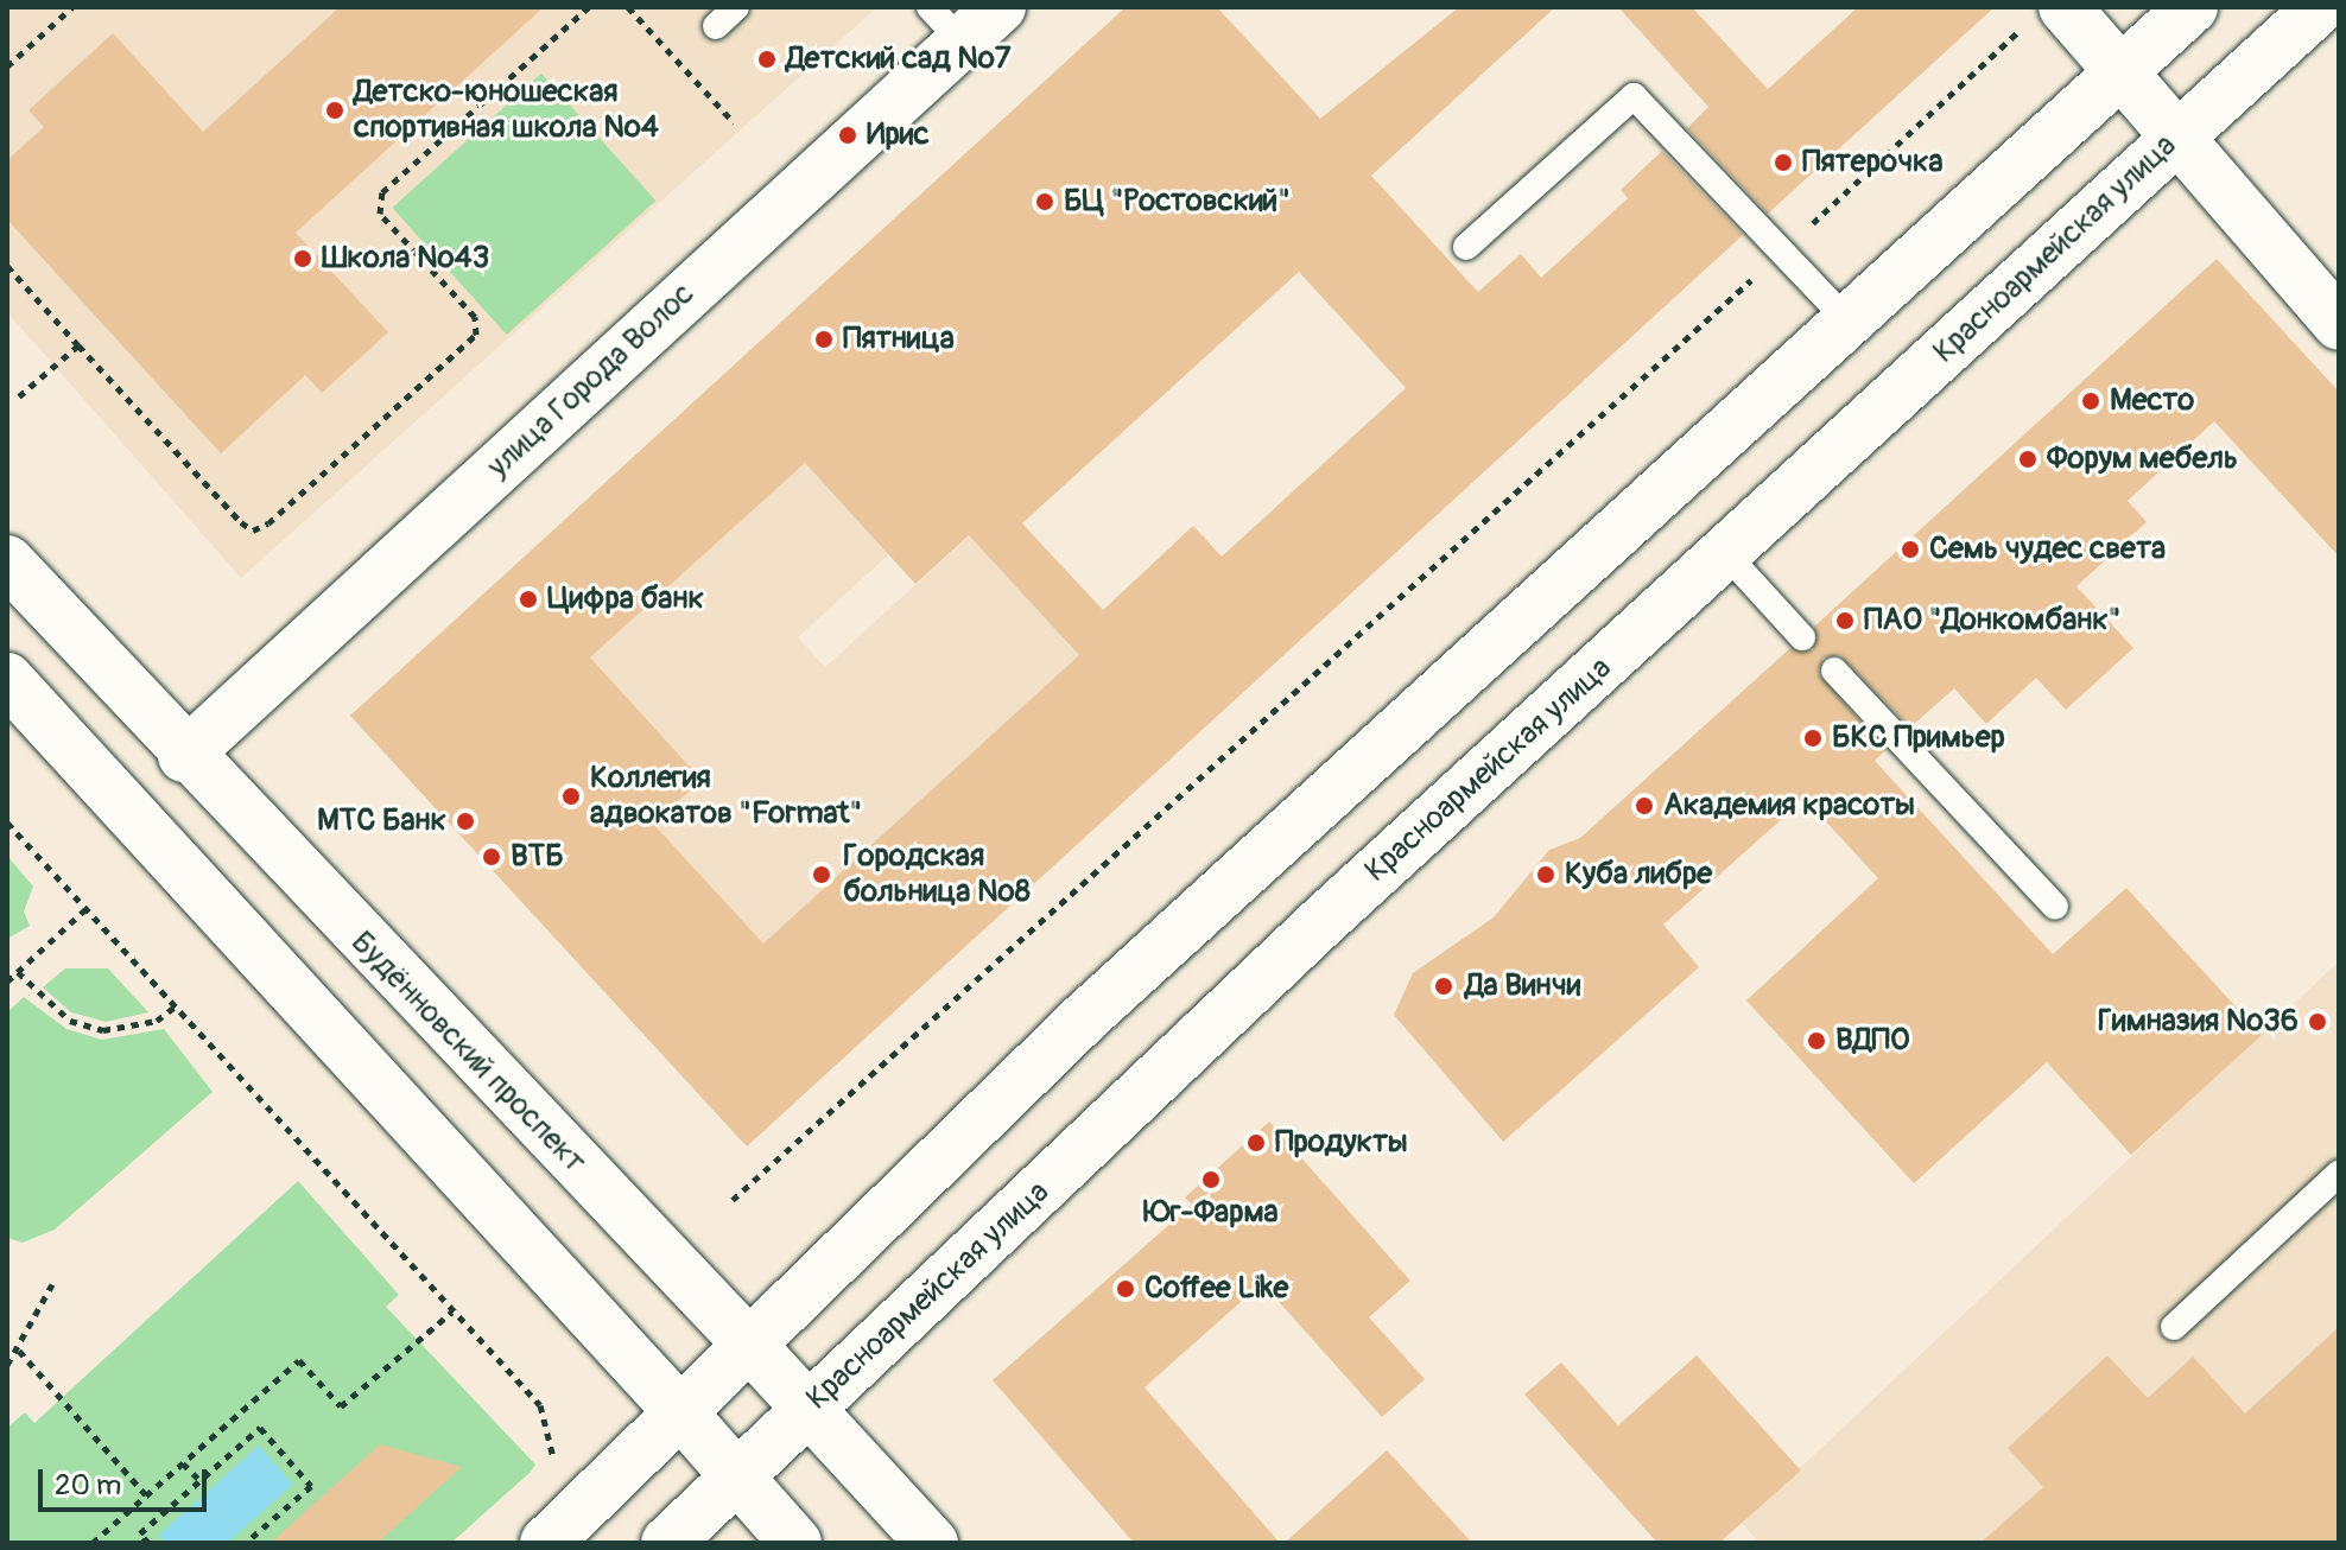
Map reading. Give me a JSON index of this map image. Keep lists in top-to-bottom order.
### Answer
{
  "streets": {
    "main road": ["Красноармейская улица", "улица Города Волос", "Будённовский проспект"]
  },
  "crossings": [
    ["Красноармейская улица", "Будённовский проспект"],
    ["улица Города Волос", "Будённовский проспект"]
  ],
  "places": [
    "Детский сад №7",
    "Детско-юношеская спортивная школа №4",
    "Ирис",
    "Пятерочка",
    "БЦ \"Ростовский\"",
    "Школа №43",
    "Пятница",
    "Место",
    "Форум мебель",
    "Семь чудес света",
    "Цифра банк",
    "ПАО \"Донкомбанк\"",
    "БКС Примьер",
    "Коллегия адвокатов \"Format\"",
    "Академия красоты",
    "МТС Банк",
    "ВТБ",
    "Городская больница №8",
    "Куба либре",
    "Да Винчи",
    "Гимназия №36",
    "ВДПО",
    "Продукты",
    "Юг-Фарма",
    "Coffee Like"
  ],
  "scale_bar": "20 m"
}
